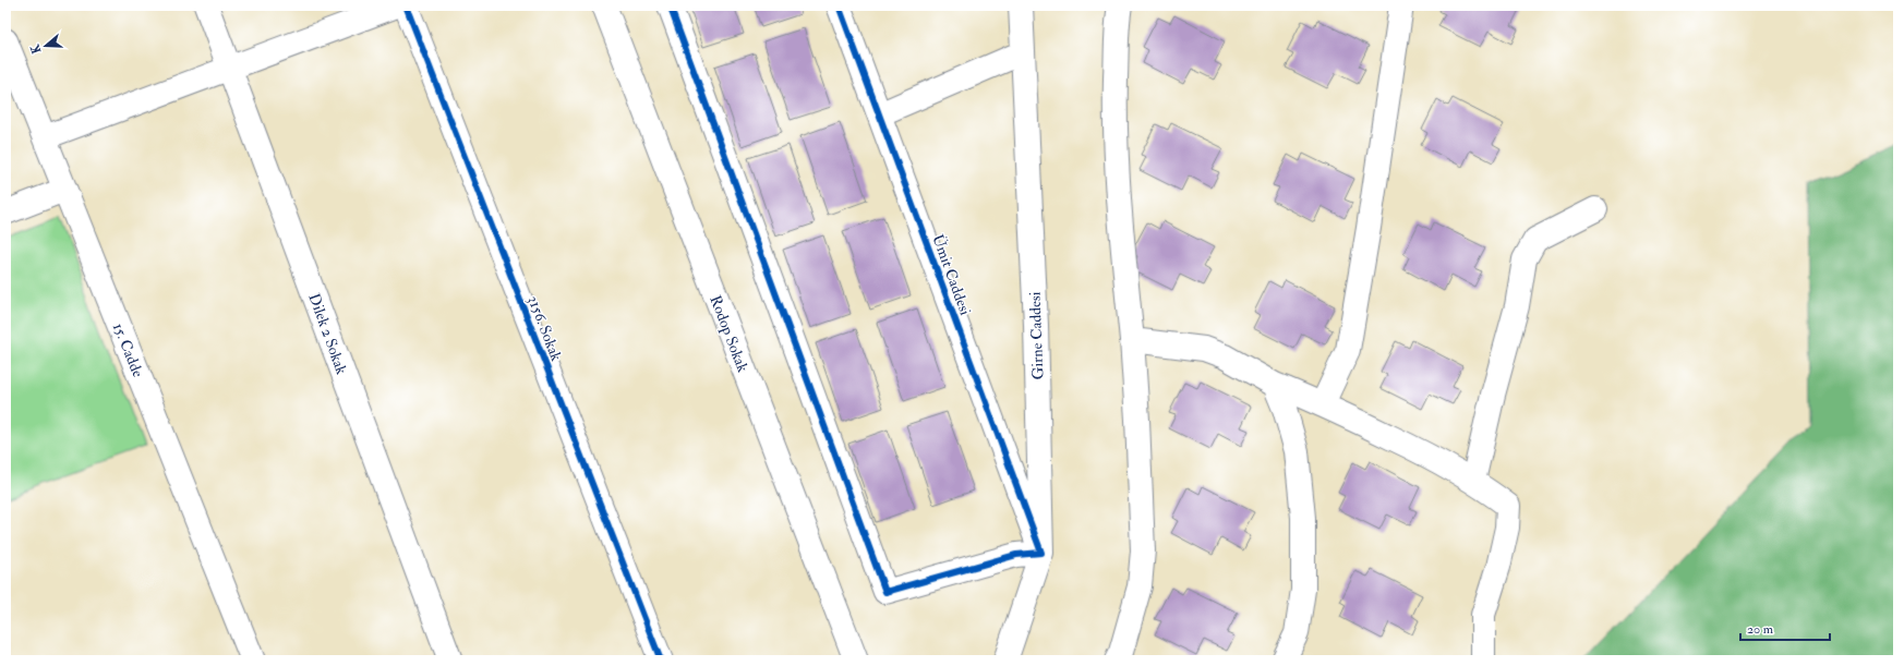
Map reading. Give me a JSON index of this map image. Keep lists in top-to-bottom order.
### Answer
{
  "streets": {
    "street": [
      "Ümit Caddesi",
      "3156. Sokak",
      "Dilek 2 Sokak",
      "Rodop Sokak",
      "Girne Caddesi",
      "15. Cadde"
    ]
  },
  "crossings": [
    ["Ümit Caddesi", "Girne Caddesi"]
  ],
  "scale_bar": "20 m",
  "north": "left"
}
